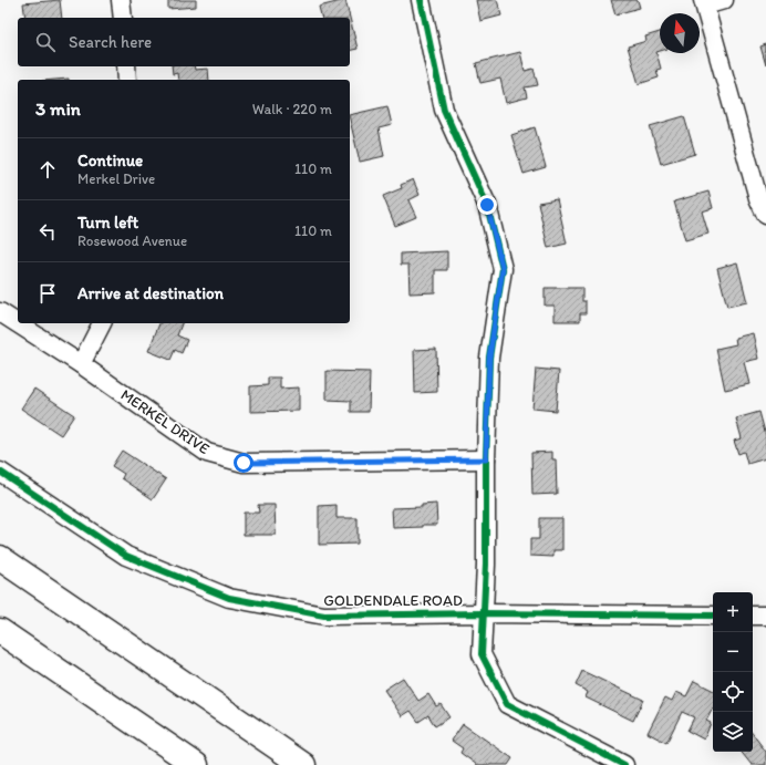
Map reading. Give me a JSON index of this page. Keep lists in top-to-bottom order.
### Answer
{
  "streets": {
    "street": ["MERKEL DRIVE", "GOLDENDALE ROAD"]
  },
  "north": "top",
  "page": {
    "search": "Search here",
    "heading": ["3 min", "Walk · 220 m"],
    "list": [
      ["Continue", "Merkel Drive", "110 m"],
      ["Turn left", "Rosewood Avenue", "110 m"],
      "Arrive at destination"
    ],
    "map_buttons": ["+", "−"]
  }
}
